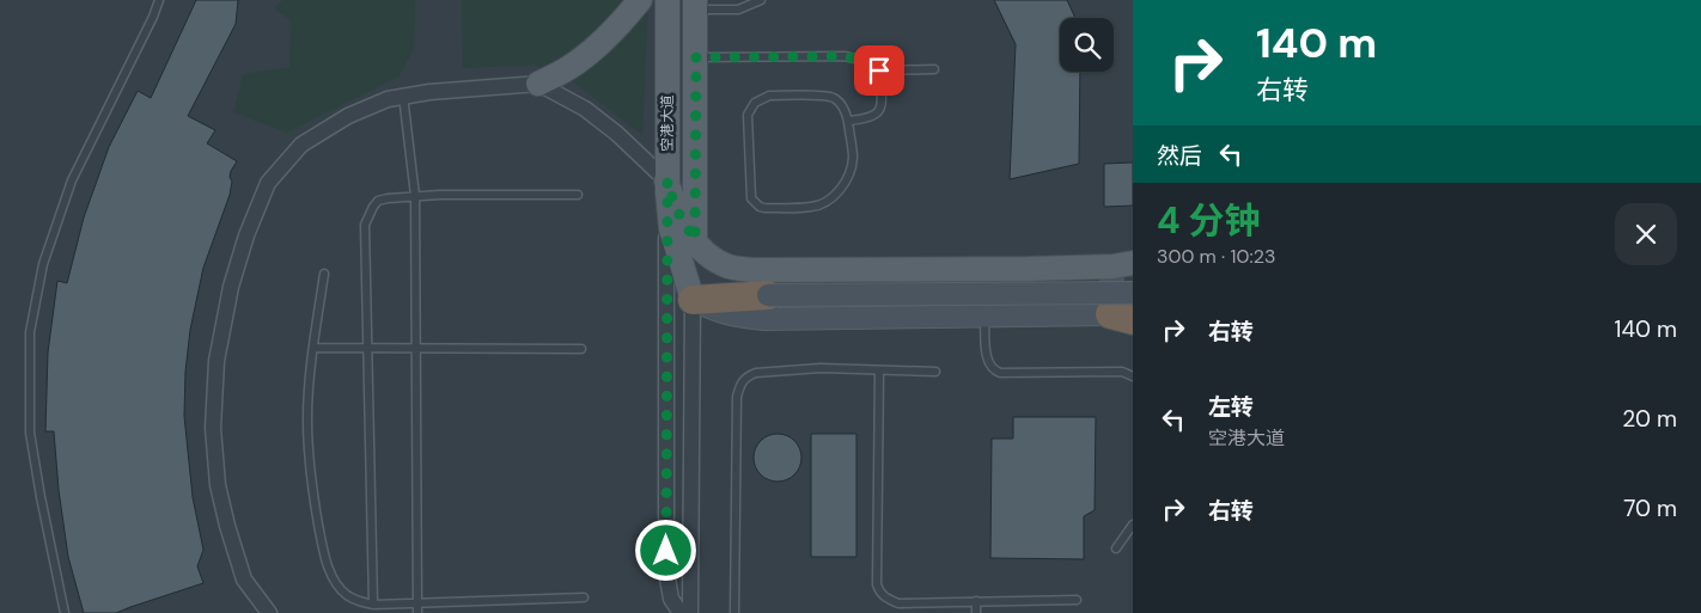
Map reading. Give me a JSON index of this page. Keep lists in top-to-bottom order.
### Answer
{
  "streets": {
    "main road": ["空港大道"]
  },
  "page": {
    "turn": ["140 m", "右转"],
    "then": "然后",
    "heading": ["4 分钟", "300 m · 10:23"],
    "list": [
      {
        "name": "右转",
        "value": "140 m"
      },
      {
        "name": "左转",
        "note": "空港大道",
        "value": "20 m"
      },
      {
        "name": "右转",
        "value": "70 m"
      }
    ]
  }
}
